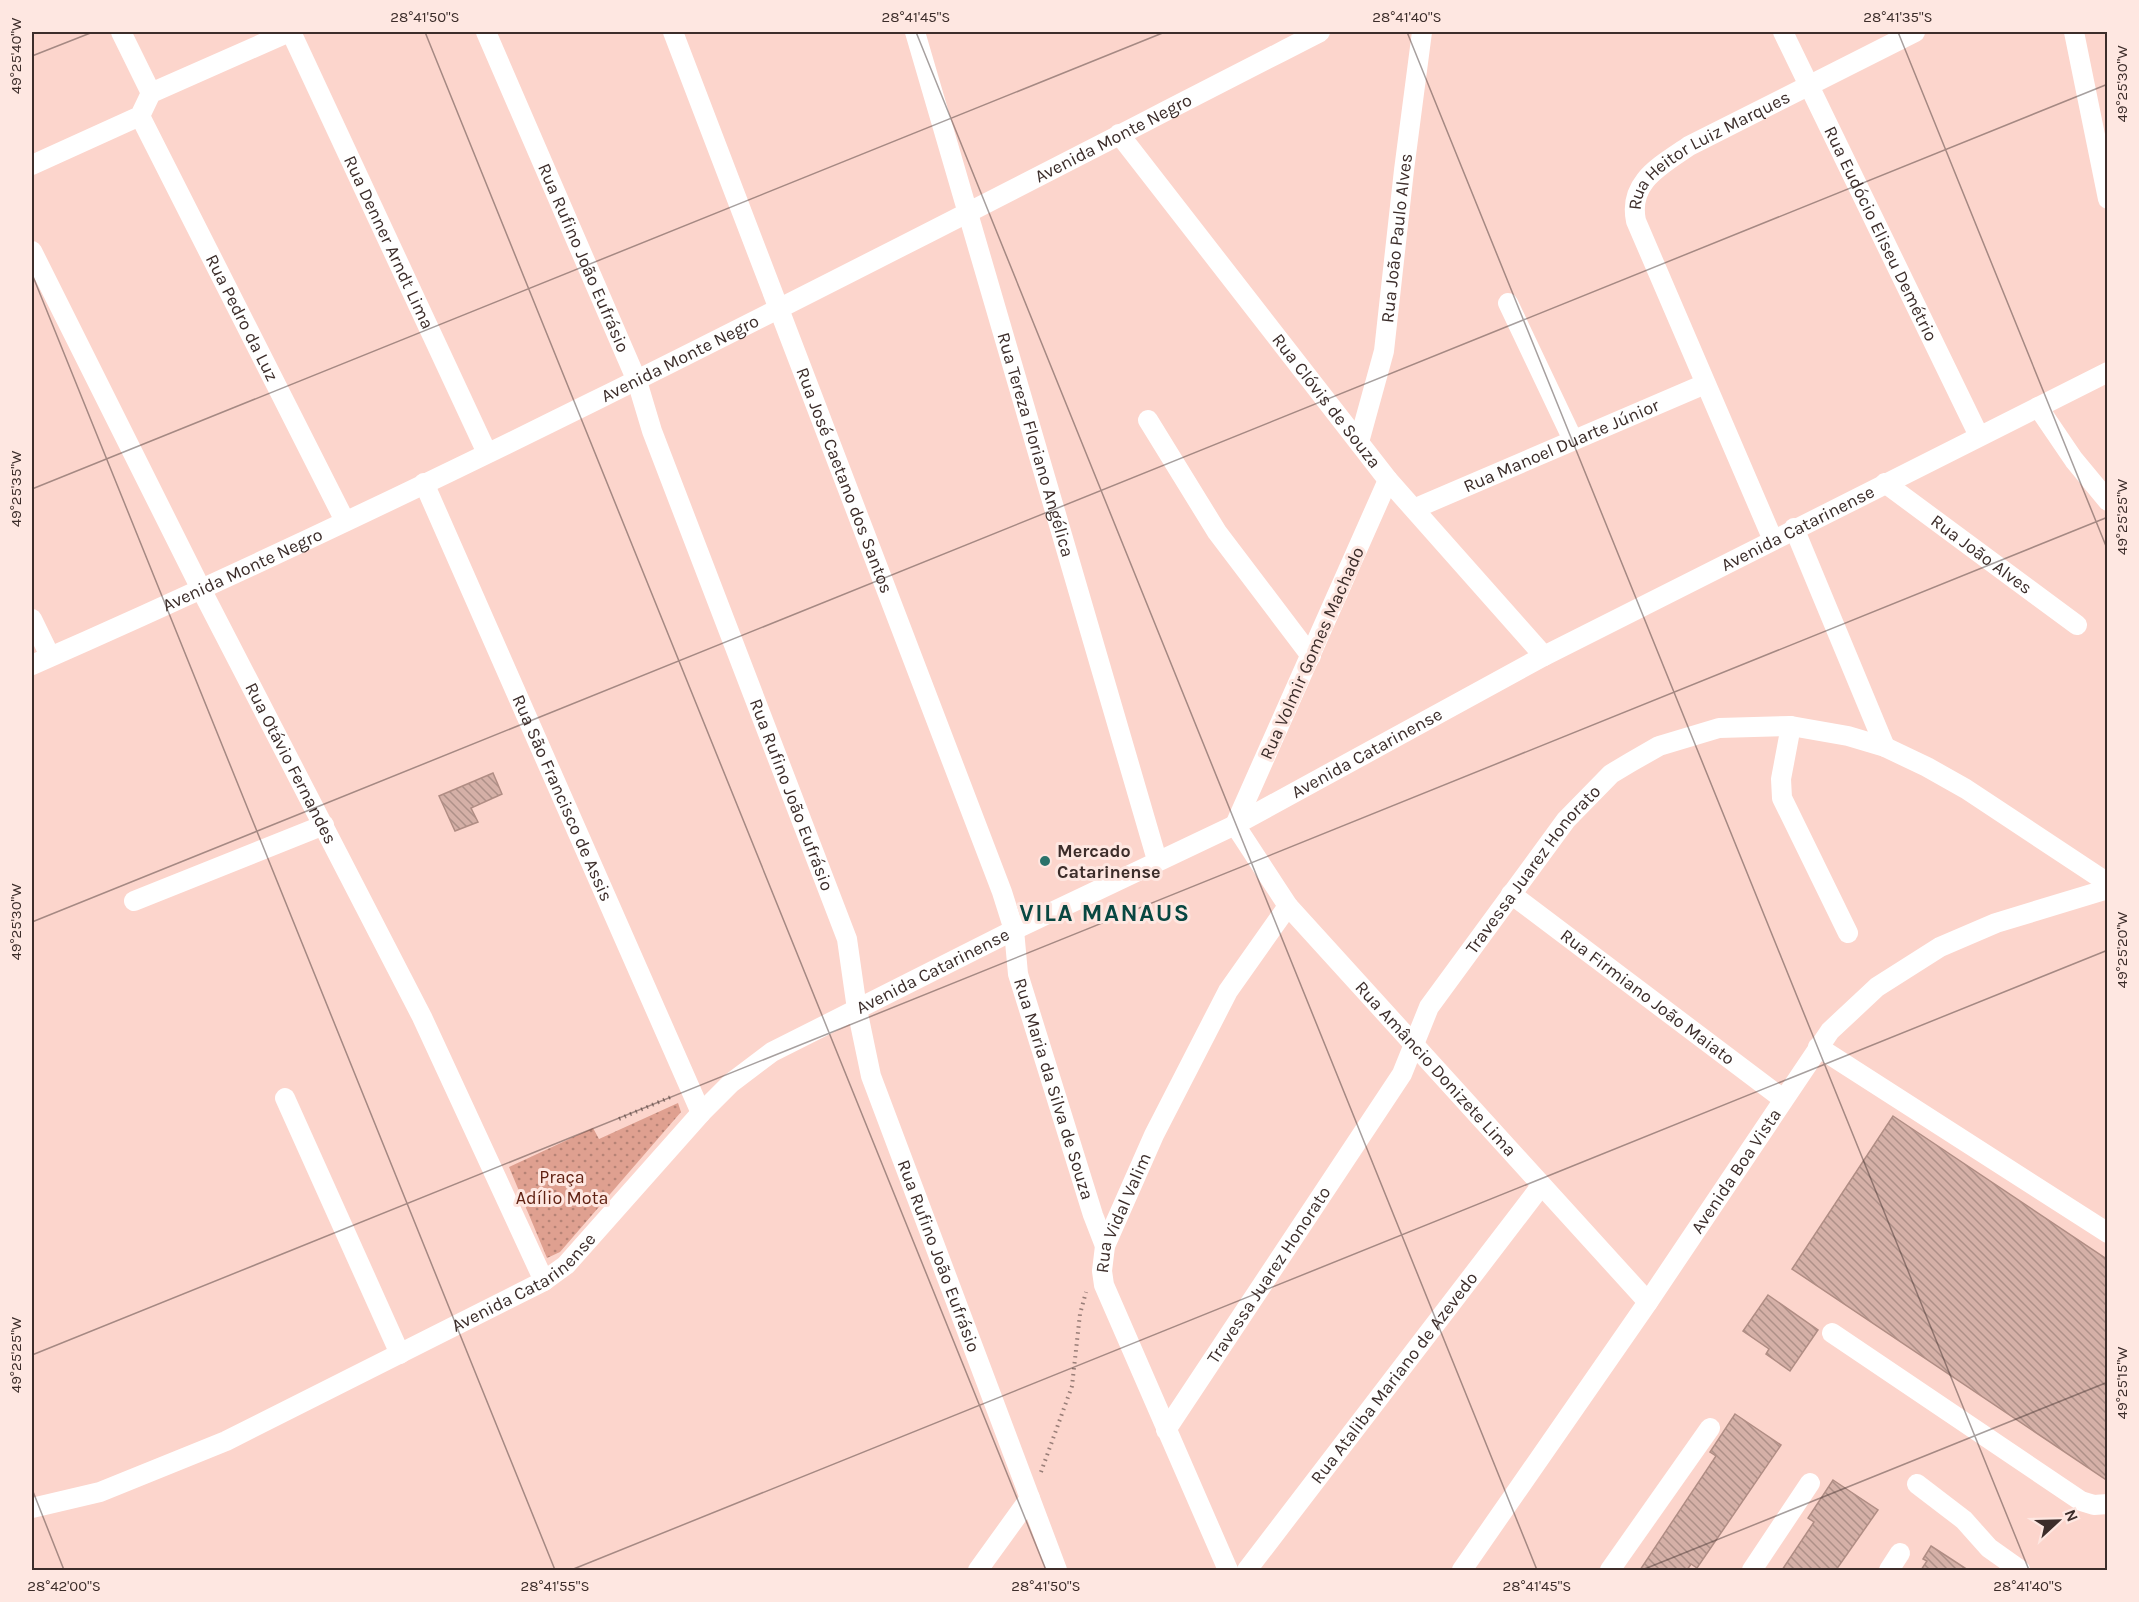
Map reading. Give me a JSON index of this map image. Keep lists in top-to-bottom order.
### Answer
{
  "streets": {
    "street": [
      "Avenida Monte Negro",
      "Rua Heitor Luiz Marques",
      "Rua Eudócio Eliseu Demétrio",
      "Rua João Paulo Alves",
      "Rua Denner Arndt Lima",
      "Rua Rufino João Eufrásio",
      "Rua Pedro da Luz",
      "Rua Clóvis de Souza",
      "Rua Tereza Floriano Angélica",
      "Rua Manoel Duarte Júnior",
      "Rua José Caetano dos Santos",
      "Avenida Catarinense",
      "Rua João Alves",
      "Rua Volmir Gomes Machado",
      "Rua Otávio Fernandes",
      "Rua São Francisco de Assis",
      "Travessa Juarez Honorato",
      "Rua Firmiano João Maiato",
      "Rua Amâncio Donizete Lima",
      "Rua Maria da Silva de Souza",
      "Avenida Boa Vista",
      "Rua Vidal Valim",
      "Rua Ataliba Mariano de Azevedo"
    ]
  },
  "crossings": [
    ["Avenida Monte Negro", "Rua Denner Arndt Lima"],
    ["Avenida Monte Negro", "Rua Rufino João Eufrásio"],
    ["Avenida Monte Negro", "Rua Pedro da Luz"],
    ["Avenida Monte Negro", "Rua Clóvis de Souza"],
    ["Avenida Monte Negro", "Rua Tereza Floriano Angélica"],
    ["Avenida Monte Negro", "Rua José Caetano dos Santos"],
    ["Avenida Monte Negro", "Rua Otávio Fernandes"],
    ["Avenida Monte Negro", "Rua São Francisco de Assis"],
    ["Rua Heitor Luiz Marques", "Rua Eudócio Eliseu Demétrio"],
    ["Rua Heitor Luiz Marques", "Rua Manoel Duarte Júnior"],
    ["Rua Heitor Luiz Marques", "Avenida Catarinense"],
    ["Rua Eudócio Eliseu Demétrio", "Avenida Catarinense"],
    ["Rua João Paulo Alves", "Rua Clóvis de Souza"],
    ["Rua Rufino João Eufrásio", "Avenida Catarinense"],
    ["Rua Clóvis de Souza", "Rua Manoel Duarte Júnior"],
    ["Rua Clóvis de Souza", "Avenida Catarinense"],
    ["Rua Clóvis de Souza", "Rua Volmir Gomes Machado"],
    ["Rua Tereza Floriano Angélica", "Avenida Catarinense"],
    ["Rua José Caetano dos Santos", "Avenida Catarinense"],
    ["Rua José Caetano dos Santos", "Rua Maria da Silva de Souza"],
    ["Avenida Catarinense", "Rua João Alves"],
    ["Avenida Catarinense", "Rua Volmir Gomes Machado"],
    ["Avenida Catarinense", "Rua Otávio Fernandes"],
    ["Avenida Catarinense", "Rua São Francisco de Assis"],
    ["Avenida Catarinense", "Rua Amâncio Donizete Lima"],
    ["Avenida Catarinense", "Rua Maria da Silva de Souza"],
    ["Rua Volmir Gomes Machado", "Rua Amâncio Donizete Lima"],
    ["Travessa Juarez Honorato", "Rua Firmiano João Maiato"],
    ["Travessa Juarez Honorato", "Rua Amâncio Donizete Lima"],
    ["Travessa Juarez Honorato", "Rua Vidal Valim"],
    ["Rua Firmiano João Maiato", "Avenida Boa Vista"],
    ["Rua Amâncio Donizete Lima", "Avenida Boa Vista"],
    ["Rua Amâncio Donizete Lima", "Rua Vidal Valim"],
    ["Rua Amâncio Donizete Lima", "Rua Ataliba Mariano de Azevedo"],
    ["Rua Maria da Silva de Souza", "Rua Vidal Valim"]
  ],
  "districts": ["VILA MANAUS"],
  "parks": ["Praça Adílio Mota"],
  "places": ["Mercado Catarinense"],
  "north": "right",
  "coordinates": [
    "28°41'50\"S",
    "28°41'45\"S",
    "28°41'40\"S",
    "28°41'35\"S",
    "49°25'40\"W",
    "49°25'30\"W",
    "49°25'35\"W",
    "49°25'25\"W",
    "49°25'20\"W",
    "49°25'15\"W",
    "28°42'00\"S",
    "28°41'55\"S"
  ]
}
